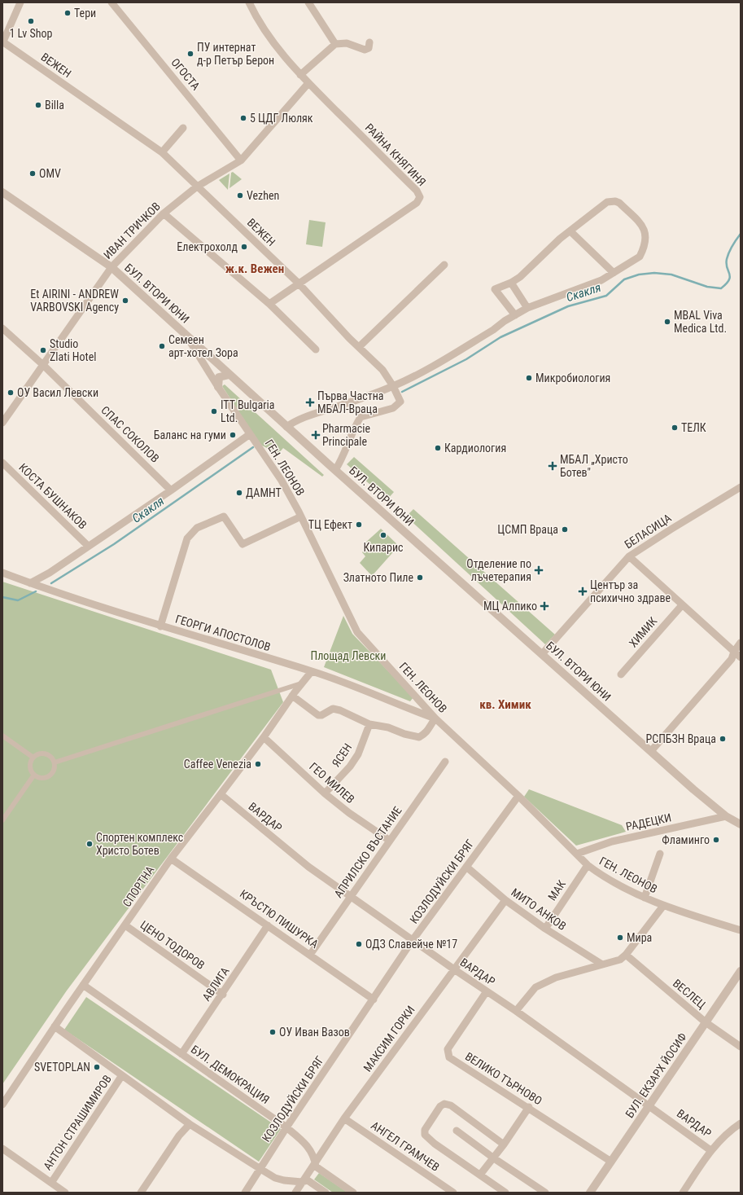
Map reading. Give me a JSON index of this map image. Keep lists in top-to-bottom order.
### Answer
{
  "streets": {
    "street": [
      "ВЕЖЕН",
      "ОГОСТА",
      "РАЙНА КНЯГИНЯ",
      "ИВАН ТРИЧКОВ",
      "БУЛ. ВТОРИ ЮНИ",
      "СПАС СОКОЛОВ",
      "ГЕН. ЛЕОНОВ",
      "КОСТА БУШНАКОВ",
      "БЕЛАСИЦА",
      "ХИМИК",
      "ГЕОРГИ АПОСТОЛОВ",
      "ЯСЕН",
      "ГЕО МИЛЕВ",
      "ВАРДАР",
      "РАДЕЦКИ",
      "АПРИЛСКО ВЪСТАНИЕ",
      "КОЗЛОДУЙСКИ БРЯГ",
      "СПОРТНА",
      "МАК",
      "МИТО АНКОВ",
      "КРЪСТЮ ПИШУРКА",
      "ЦЕНО ТОДОРОВ",
      "АВЛИГА",
      "ВЕСЛЕЦ",
      "МАКСИМ ГОРКИ",
      "БУЛ. ДЕМОКРАЦИЯ",
      "БУЛ. ЕКЗАРХ ЙОСИФ",
      "ВЕЛИКО ТЪРНОВО",
      "АНТОН СТРАШИМИРОВ",
      "АНГЕЛ ГРАМЧЕВ"
    ]
  },
  "crossings": [
    ["ВЕЖЕН", "РАЙНА КНЯГИНЯ"],
    ["ВЕЖЕН", "ИВАН ТРИЧКОВ"],
    ["ВЕЖЕН", "БУЛ. ВТОРИ ЮНИ"],
    ["ОГОСТА", "ИВАН ТРИЧКОВ"],
    ["РАЙНА КНЯГИНЯ", "ИВАН ТРИЧКОВ"],
    ["ИВАН ТРИЧКОВ", "БУЛ. ВТОРИ ЮНИ"],
    ["ИВАН ТРИЧКОВ", "СПАС СОКОЛОВ"],
    ["БУЛ. ВТОРИ ЮНИ", "ГЕН. ЛЕОНОВ"],
    ["БУЛ. ВТОРИ ЮНИ", "БЕЛАСИЦА"],
    ["БУЛ. ВТОРИ ЮНИ", "РАДЕЦКИ"],
    ["ГЕН. ЛЕОНОВ", "ГЕОРГИ АПОСТОЛОВ"],
    ["ГЕН. ЛЕОНОВ", "РАДЕЦКИ"],
    ["ГЕН. ЛЕОНОВ", "КОЗЛОДУЙСКИ БРЯГ"],
    ["ГЕН. ЛЕОНОВ", "МАК"],
    ["ГЕОРГИ АПОСТОЛОВ", "СПОРТНА"],
    ["ЯСЕН", "ГЕО МИЛЕВ"],
    ["ГЕО МИЛЕВ", "АПРИЛСКО ВЪСТАНИЕ"],
    ["ГЕО МИЛЕВ", "СПОРТНА"],
    ["ВАРДАР", "АПРИЛСКО ВЪСТАНИЕ"],
    ["ВАРДАР", "КОЗЛОДУЙСКИ БРЯГ"],
    ["ВАРДАР", "СПОРТНА"],
    ["ВАРДАР", "МАКСИМ ГОРКИ"],
    ["ВАРДАР", "БУЛ. ЕКЗАРХ ЙОСИФ"],
    ["ВАРДАР", "ВЕЛИКО ТЪРНОВО"],
    ["АПРИЛСКО ВЪСТАНИЕ", "КРЪСТЮ ПИШУРКА"],
    ["КОЗЛОДУЙСКИ БРЯГ", "МИТО АНКОВ"],
    ["КОЗЛОДУЙСКИ БРЯГ", "КРЪСТЮ ПИШУРКА"],
    ["КОЗЛОДУЙСКИ БРЯГ", "БУЛ. ДЕМОКРАЦИЯ"],
    ["СПОРТНА", "КРЪСТЮ ПИШУРКА"],
    ["СПОРТНА", "ЦЕНО ТОДОРОВ"],
    ["СПОРТНА", "БУЛ. ДЕМОКРАЦИЯ"],
    ["МАК", "МИТО АНКОВ"],
    ["МИТО АНКОВ", "МАКСИМ ГОРКИ"],
    ["КРЪСТЮ ПИШУРКА", "АВЛИГА"],
    ["ЦЕНО ТОДОРОВ", "АВЛИГА"],
    ["АВЛИГА", "БУЛ. ДЕМОКРАЦИЯ"],
    ["ВЕСЛЕЦ", "БУЛ. ЕКЗАРХ ЙОСИФ"],
    ["МАКСИМ ГОРКИ", "БУЛ. ДЕМОКРАЦИЯ"],
    ["МАКСИМ ГОРКИ", "АНГЕЛ ГРАМЧЕВ"],
    ["БУЛ. ЕКЗАРХ ЙОСИФ", "ВЕЛИКО ТЪРНОВО"]
  ],
  "districts": ["ж.к. Вежен", "кв. Химик"],
  "water": ["Скакля"],
  "parks": ["Площад Левски"],
  "places": {
    "other": [
      "Тери",
      "1 Lv Shop",
      "ПУ интернат д-р Петър Берон",
      "Billa",
      "5 ЦДГ Люляк",
      "OMV",
      "Vezhen",
      "Електрохолд",
      "Et AIRINI - ANDREW VARBOVSKI Agency",
      "MBAL Viva Medica Ltd.",
      "Семеен арт-хотел Зора",
      "Studio Zlati Hotel",
      "Микробиология",
      "ОУ Васил Левски",
      "ITT Bulgaria Ltd.",
      "ТЕЛК",
      "Баланс на гуми",
      "Кардиология",
      "ДАМНТ",
      "ТЦ Ефект",
      "ЦСМП Враца",
      "Кипарис",
      "Златното Пиле",
      "РСПБЗН Враца",
      "Caffee Venezia",
      "Фламинго",
      "Спортен комплекс Христо Ботев",
      "Мира",
      "ОДЗ Славейче №17",
      "ОУ Иван Вазов",
      "SVETOPLAN"
    ],
    "health": [
      "Първа Частна МБАЛ-Враца",
      "Pharmacie Principale",
      "МБАЛ „Христо Ботев\"",
      "Отделение по лъчетерапия",
      "Център за психично здраве",
      "МЦ Алпико"
    ]
  }
}
